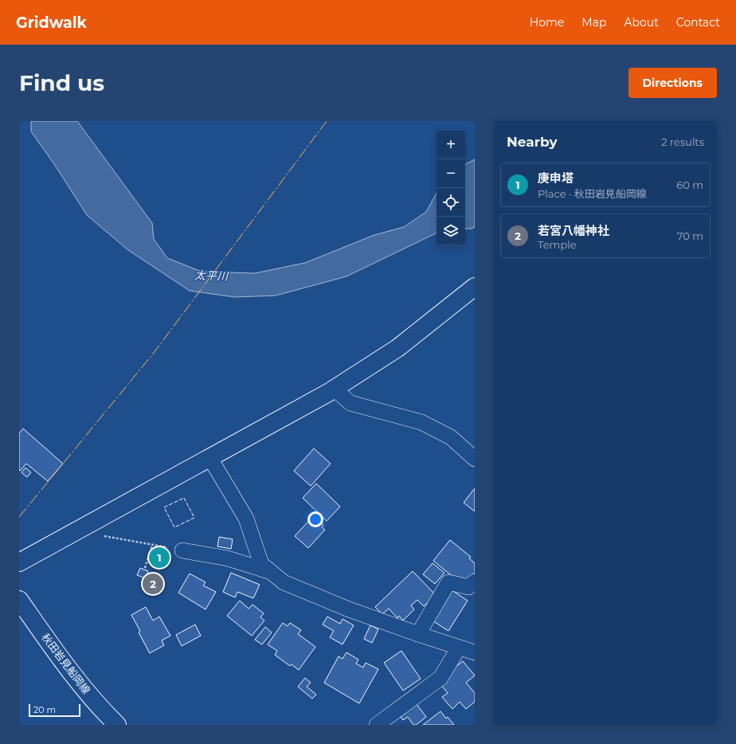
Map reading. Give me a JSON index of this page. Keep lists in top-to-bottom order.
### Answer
{
  "streets": {
    "street": ["秋田岩見船岡線"]
  },
  "water": ["太平川"],
  "scale_bar": "20 m",
  "page": {
    "header": "Gridwalk",
    "nav": [
      "Home",
      "Map",
      "About",
      "Contact"
    ],
    "buttons": "Directions",
    "title": "Find us",
    "heading": ["Nearby", "2 results"],
    "map_buttons": ["+", "−"],
    "list": [
      {
        "mark": "1",
        "name": "庚申塔",
        "note": "Place · 秋田岩見船岡線",
        "value": "60 m"
      },
      {
        "mark": "2",
        "name": "若宮八幡神社",
        "note": "Temple",
        "value": "70 m"
      }
    ],
    "pins": ["1", "2"],
    "scale": "20 m"
  }
}
